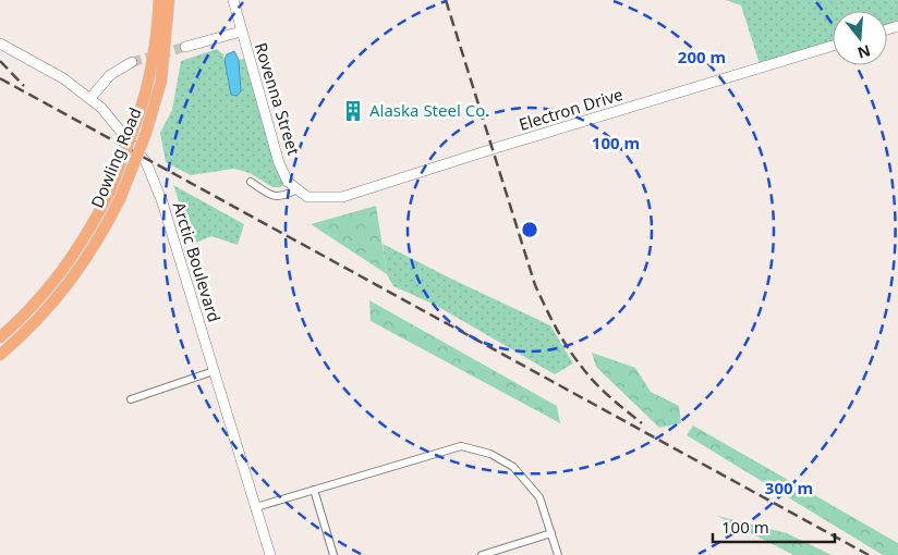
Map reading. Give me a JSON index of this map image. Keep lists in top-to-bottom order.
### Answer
{
  "streets": {
    "main road": ["Dowling Road"],
    "street": ["Rovenna Street", "Electron Drive", "Arctic Boulevard"]
  },
  "crossings": [
    ["Rovenna Street", "Electron Drive"]
  ],
  "places": {
    "building": ["Alaska Steel Co."]
  },
  "scale_bar": "100 m",
  "north": "bottom",
  "rings": ["200 m", "100 m", "300 m"]
}
